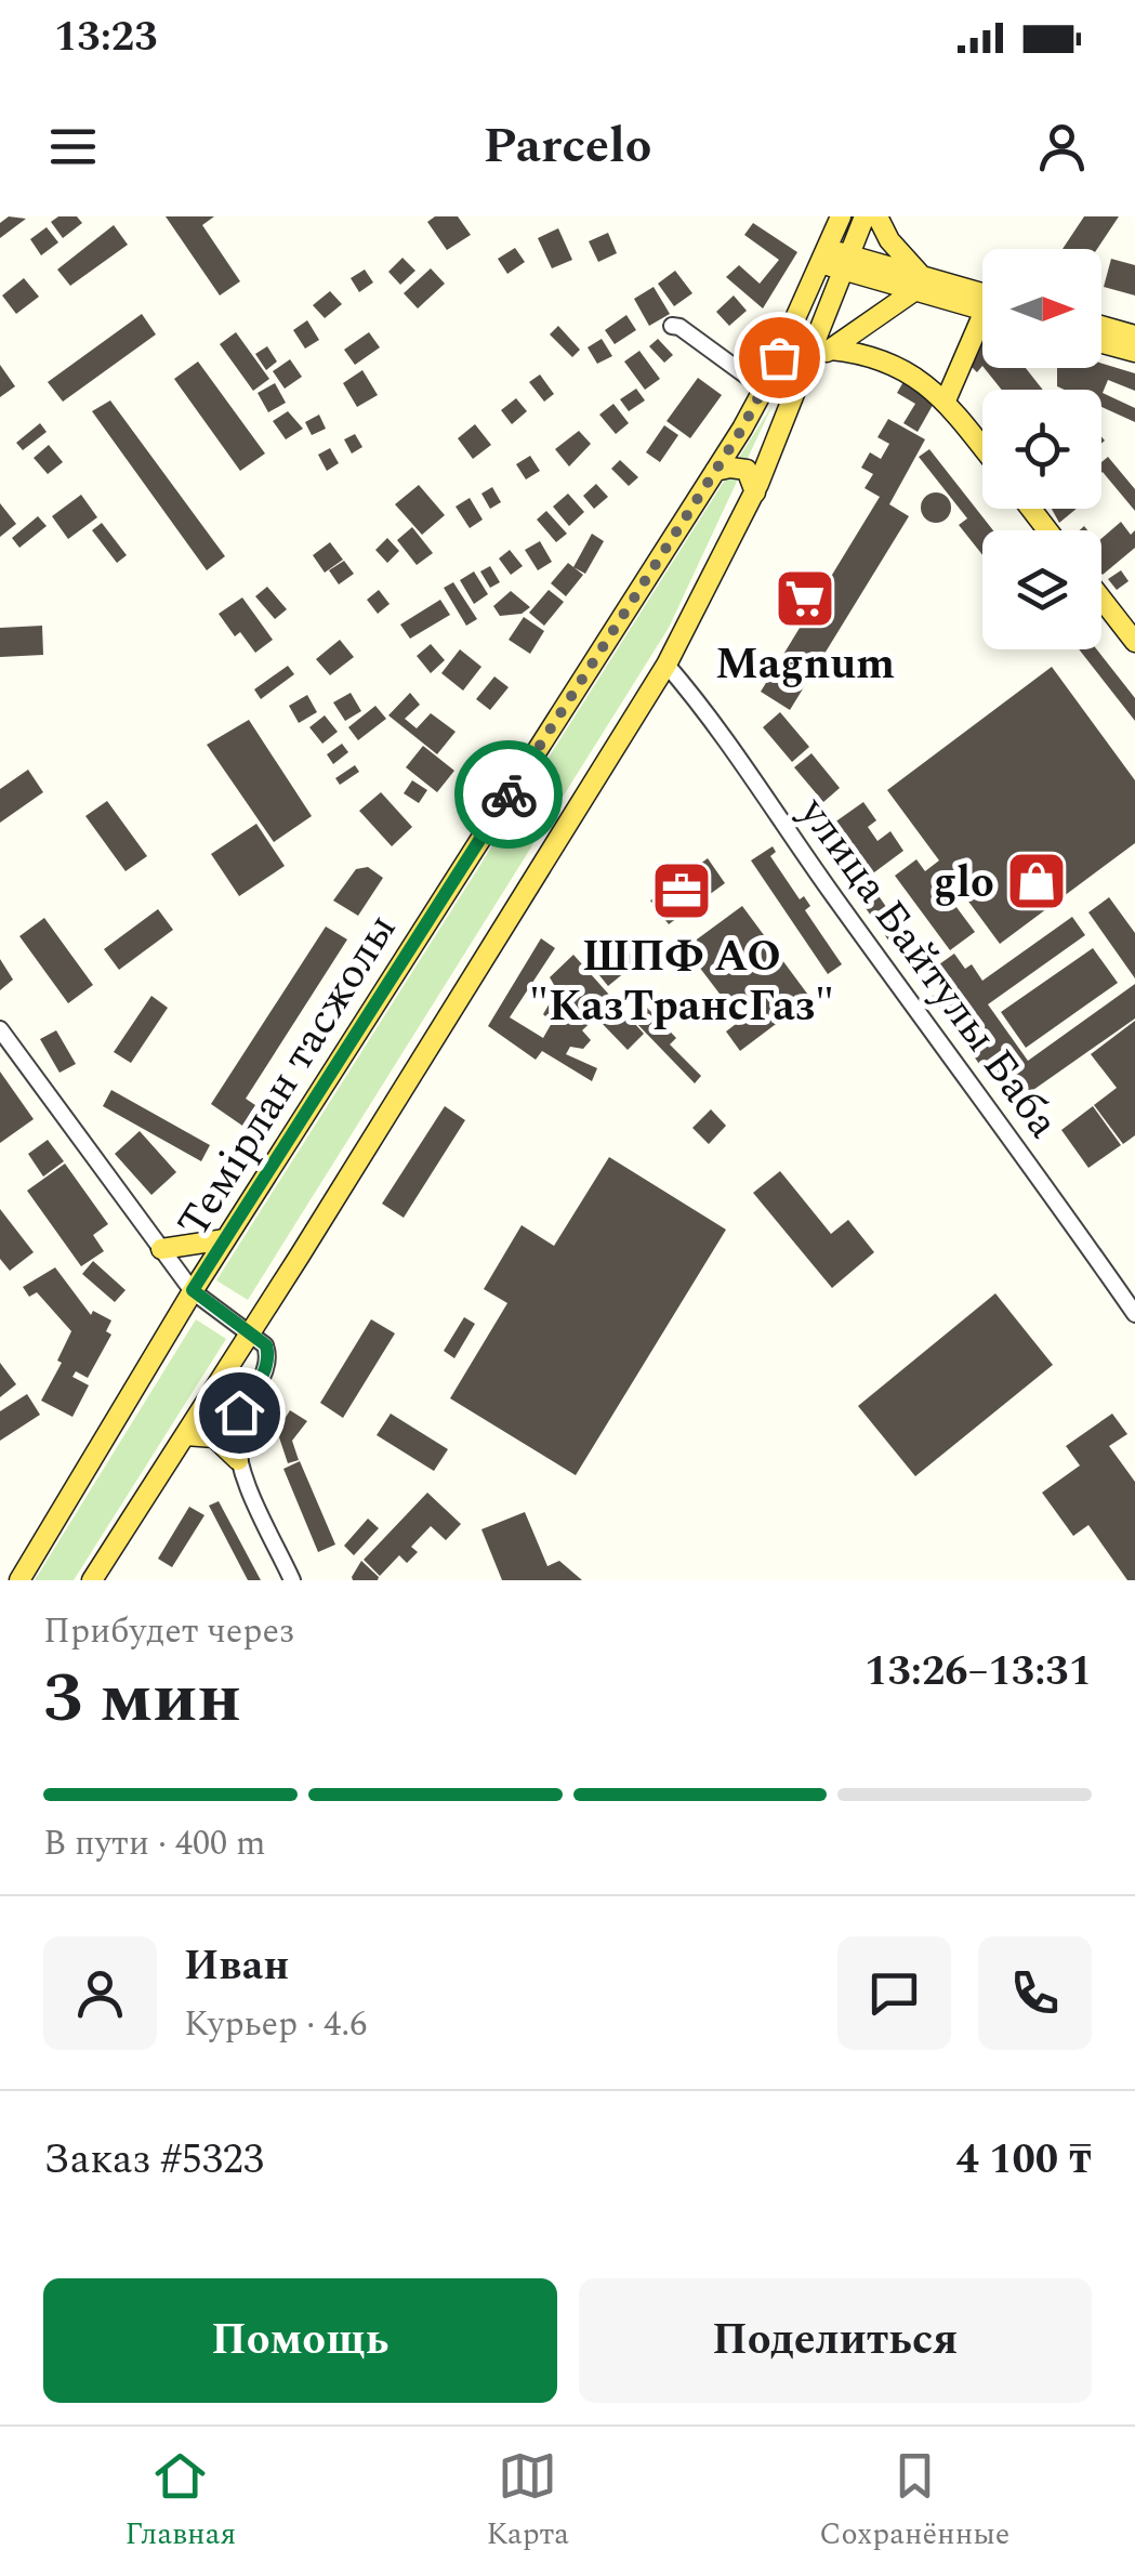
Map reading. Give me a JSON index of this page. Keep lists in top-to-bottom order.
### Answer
{
  "streets": {
    "main road": ["Темірлан тасжолы"],
    "street": ["улица Байтулы Баба"]
  },
  "places": {
    "supermarket": ["Magnum"],
    "shop": ["glo"],
    "office": ["ШПФ АО \"КазТрансГаз\""]
  },
  "north": "right",
  "page": {
    "status": "13:23",
    "header": "Parcelo",
    "heading": ["3 мин", "Прибудет через", "13:26–13:31"],
    "panel": [
      "Иван",
      "Курьер · 4.6",
      "Заказ #5323",
      "4 100 ₸"
    ],
    "bar": "В пути · 400 m",
    "buttons": ["Помощь", "Поделиться"],
    "tabs": ["Главная", "Карта", "Сохранённые"]
  }
}
